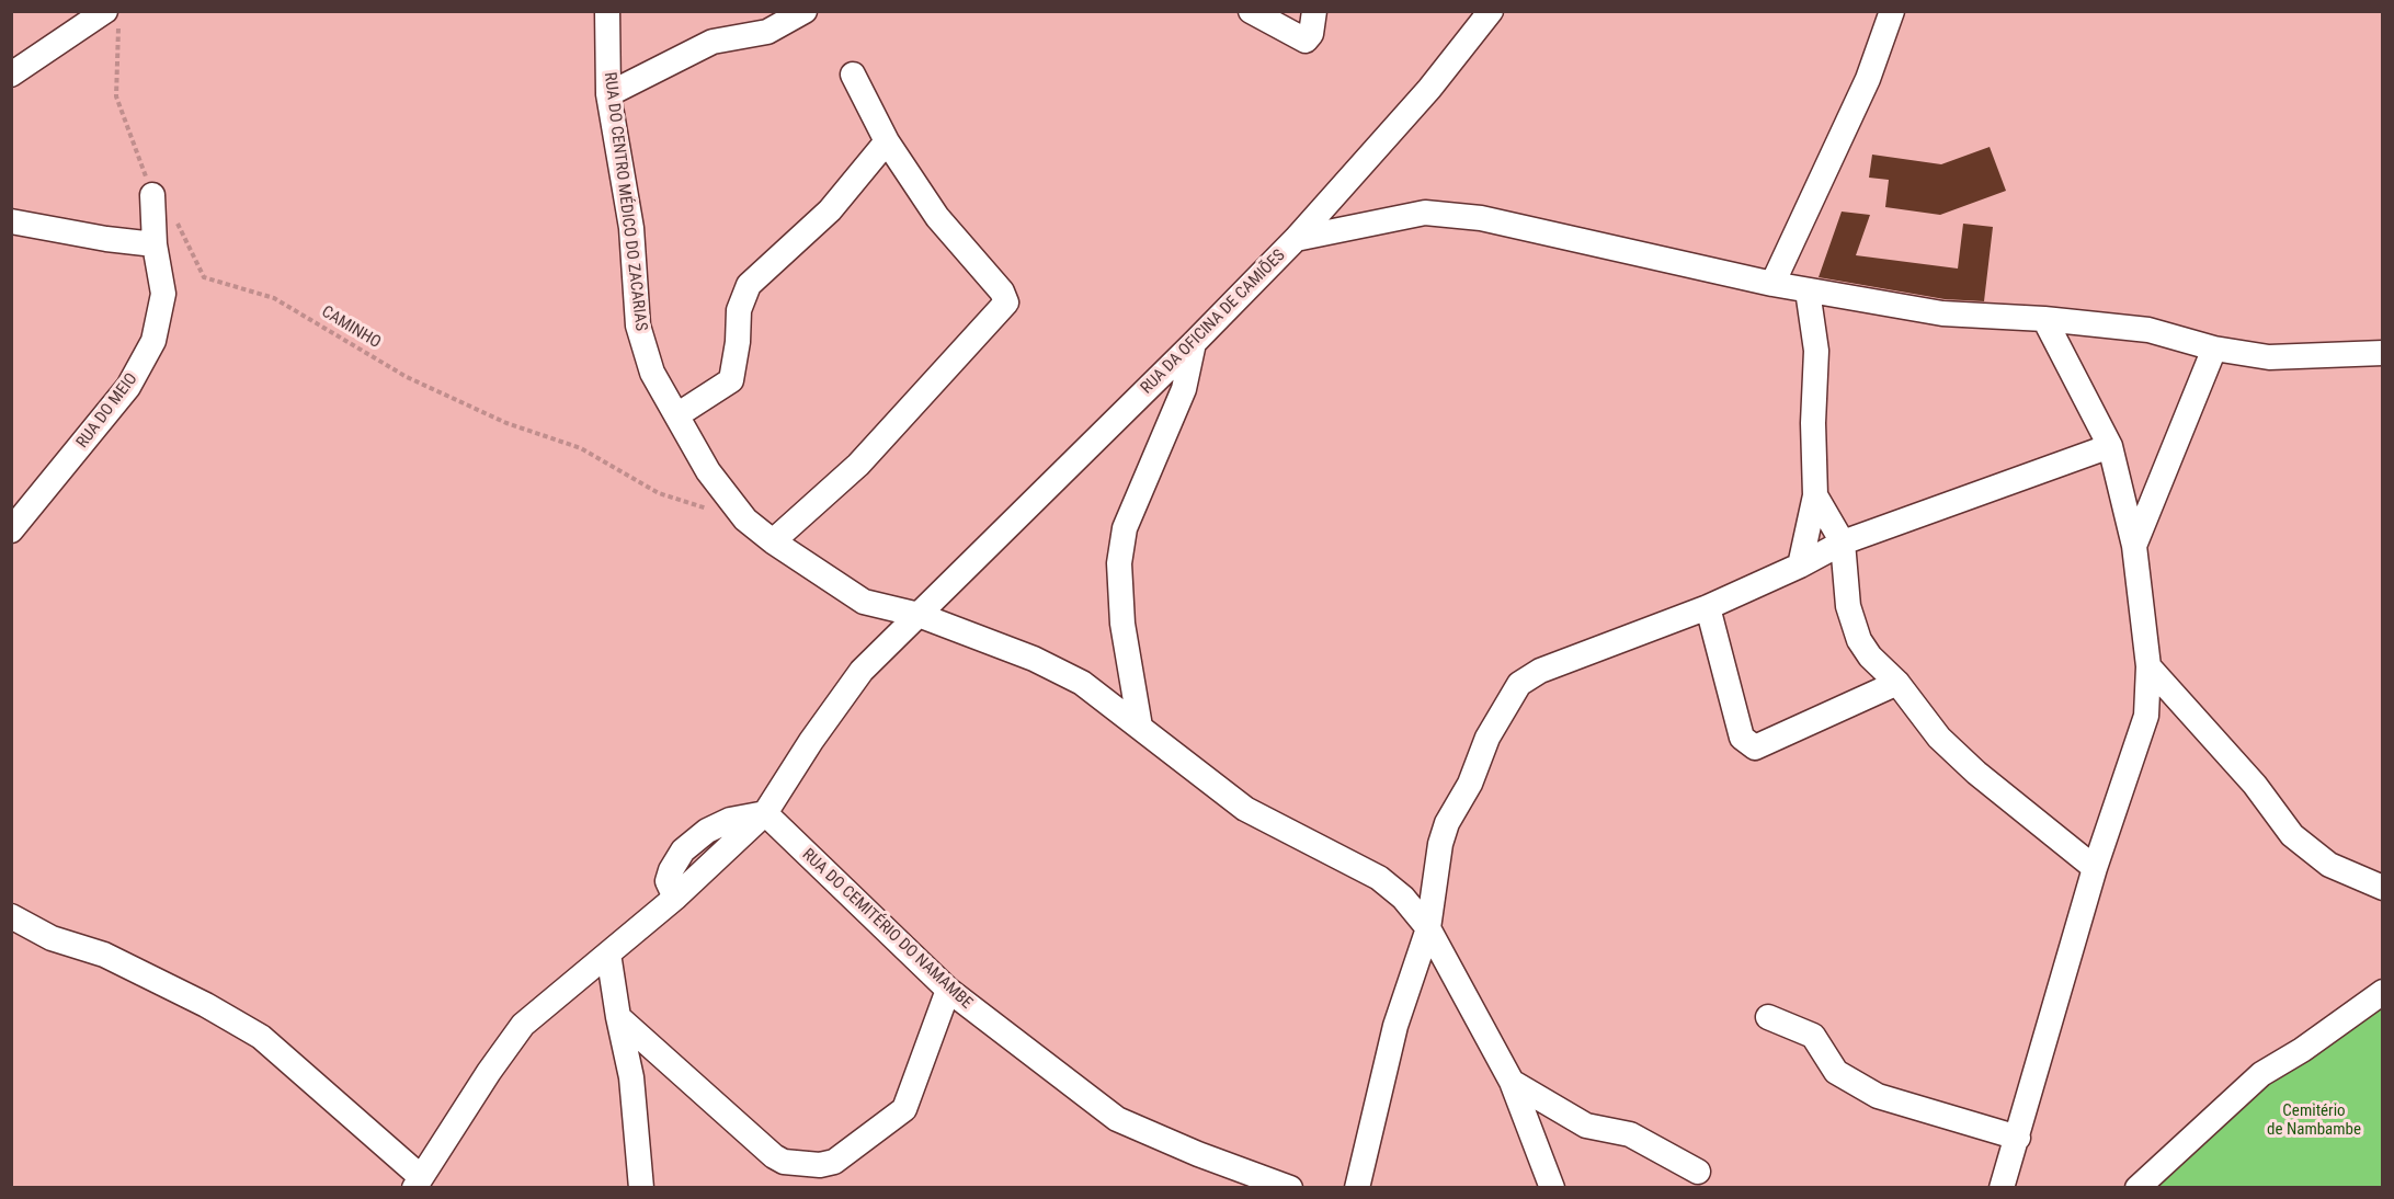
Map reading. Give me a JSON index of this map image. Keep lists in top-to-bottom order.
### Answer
{
  "streets": {
    "street": [
      "RUA DO CENTRO MÉDICO DO ZACARIAS",
      "RUA DA OFICINA DE CAMIÕES",
      "RUA DO MEIO",
      "RUA DO CEMITÉRIO DO NAMAMBE"
    ],
    "path": ["CAMINHO"]
  },
  "crossings": [
    ["RUA DO CENTRO MÉDICO DO ZACARIAS", "RUA DA OFICINA DE CAMIÕES"],
    ["RUA DO CENTRO MÉDICO DO ZACARIAS", "CAMINHO"],
    ["RUA DA OFICINA DE CAMIÕES", "RUA DO CEMITÉRIO DO NAMAMBE"],
    ["CAMINHO", "RUA DO MEIO"]
  ],
  "parks": ["Cemitério de Nambambe"]
}
